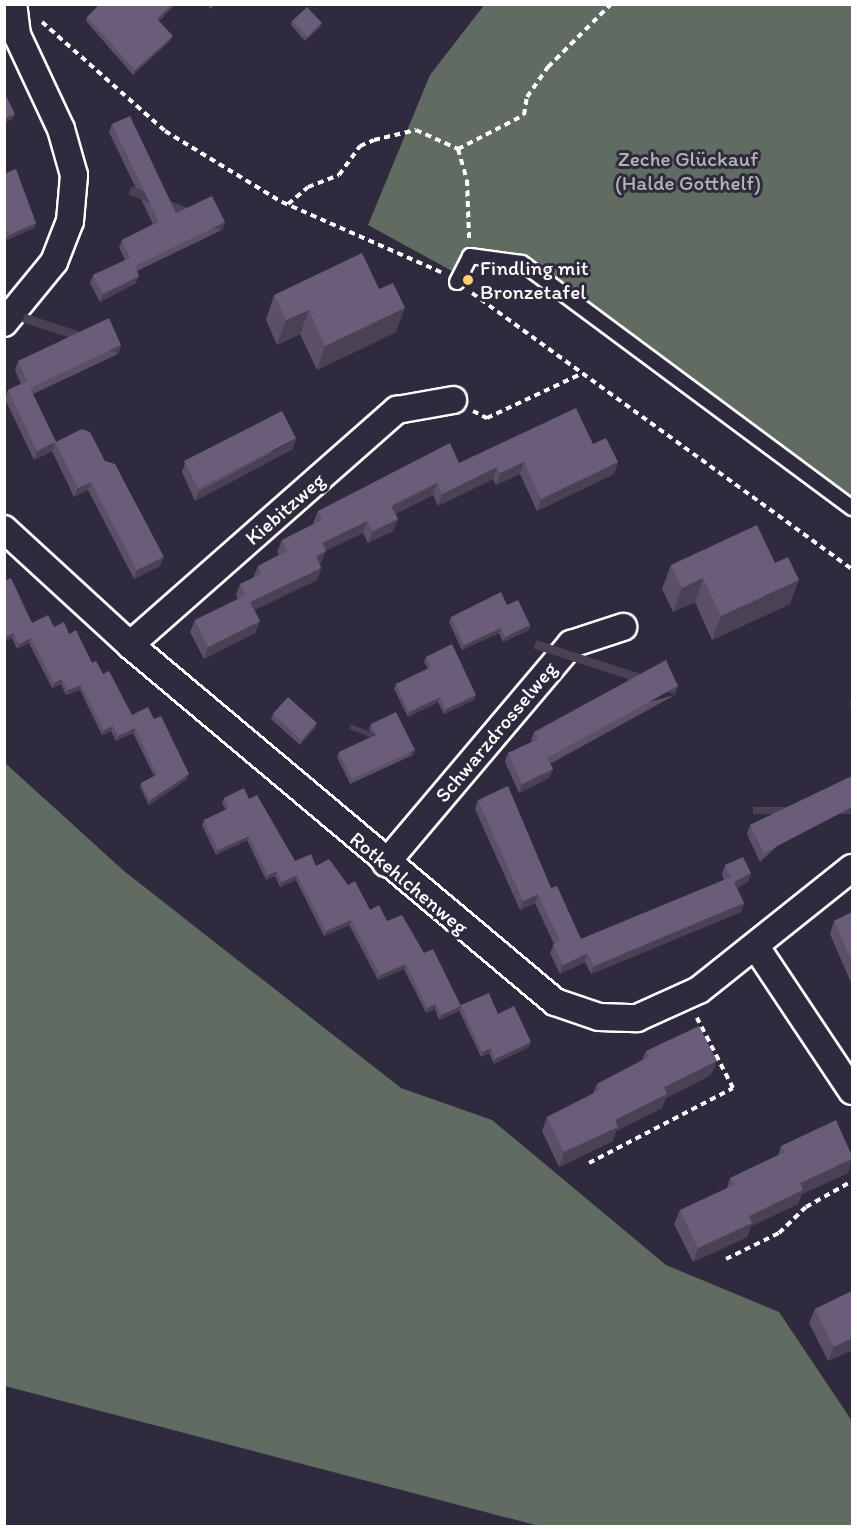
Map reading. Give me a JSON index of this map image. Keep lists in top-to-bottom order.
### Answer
{
  "streets": {
    "street": ["Kiebitzweg", "Schwarzdrosselweg", "Rotkehlchenweg"]
  },
  "crossings": [
    ["Kiebitzweg", "Rotkehlchenweg"],
    ["Schwarzdrosselweg", "Rotkehlchenweg"]
  ],
  "parks": ["Zeche Glückauf (Halde Gotthelf)"],
  "places": ["Findling mit Bronzetafel"]
}
